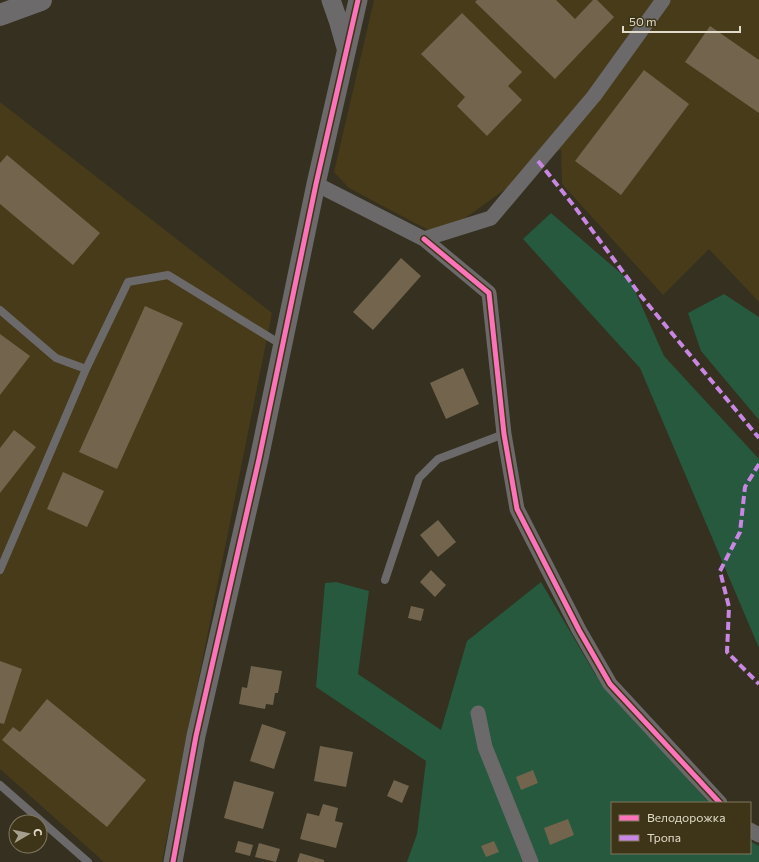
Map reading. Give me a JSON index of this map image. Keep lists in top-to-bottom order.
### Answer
{
  "legend": ["Велодорожка", "Тропа"],
  "scale_bar": "50 m",
  "north": "right"
}
